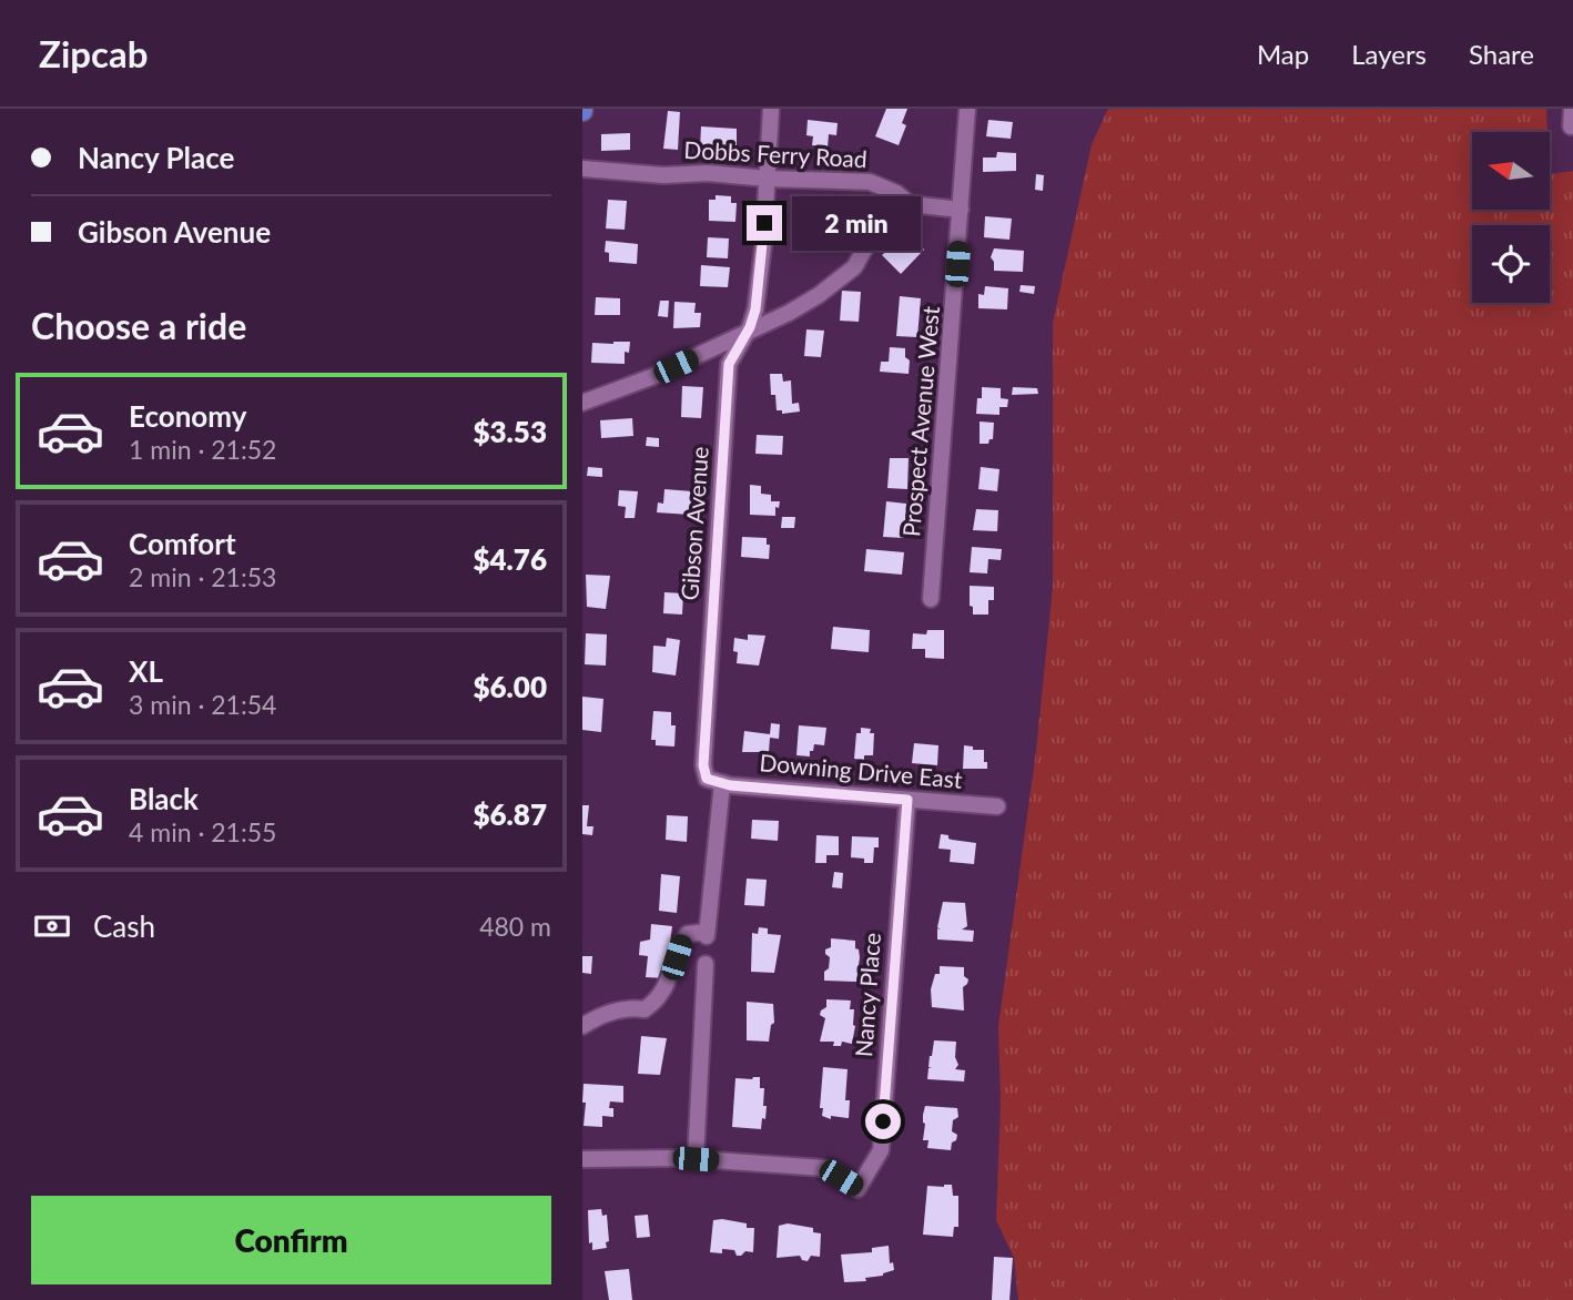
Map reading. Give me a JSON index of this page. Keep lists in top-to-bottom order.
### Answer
{
  "streets": {
    "street": [
      "Dobbs Ferry Road",
      "Prospect Avenue West",
      "Gibson Avenue",
      "Downing Drive East",
      "Nancy Place"
    ]
  },
  "crossings": [
    ["Dobbs Ferry Road", "Prospect Avenue West"],
    ["Dobbs Ferry Road", "Gibson Avenue"],
    ["Gibson Avenue", "Downing Drive East"],
    ["Downing Drive East", "Nancy Place"]
  ],
  "north": "left",
  "page": {
    "header": "Zipcab",
    "nav": ["Map", "Layers", "Share"],
    "banner": ["Nancy Place", "Gibson Avenue"],
    "bubble": "2 min",
    "heading": "Choose a ride",
    "list": [
      {
        "name": "Economy",
        "note": "1 min · 21:52",
        "value": "$3.53"
      },
      {
        "name": "Comfort",
        "note": "2 min · 21:53",
        "value": "$4.76"
      },
      {
        "name": "XL",
        "note": "3 min · 21:54",
        "value": "$6.00"
      },
      {
        "name": "Black",
        "note": "4 min · 21:55",
        "value": "$6.87"
      }
    ],
    "pay": ["Cash", "480 m"],
    "buttons": "Confirm"
  }
}
